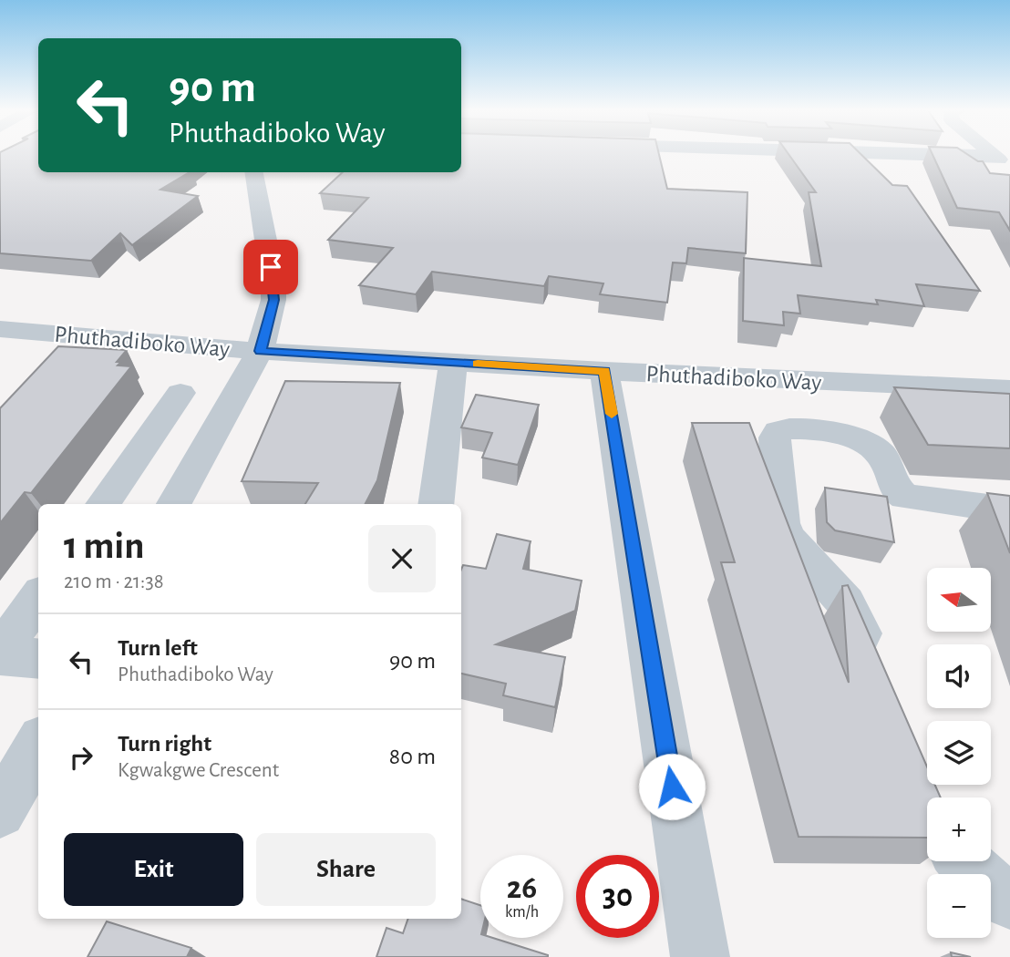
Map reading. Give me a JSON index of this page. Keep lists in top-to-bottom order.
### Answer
{
  "streets": {
    "street": ["Phuthadiboko Way"]
  },
  "north": "left",
  "page": {
    "turn": ["90 m", "Phuthadiboko Way"],
    "heading": ["1 min", "210 m · 21:38"],
    "map_buttons": ["+", "−"],
    "list": [
      {
        "name": "Turn left",
        "note": "Phuthadiboko Way",
        "value": "90 m"
      },
      {
        "name": "Turn right",
        "note": "Kgwakgwe Crescent",
        "value": "80 m"
      }
    ],
    "buttons": ["Exit", "Share"],
    "speed": "26 km/h",
    "limit": "30"
  }
}
